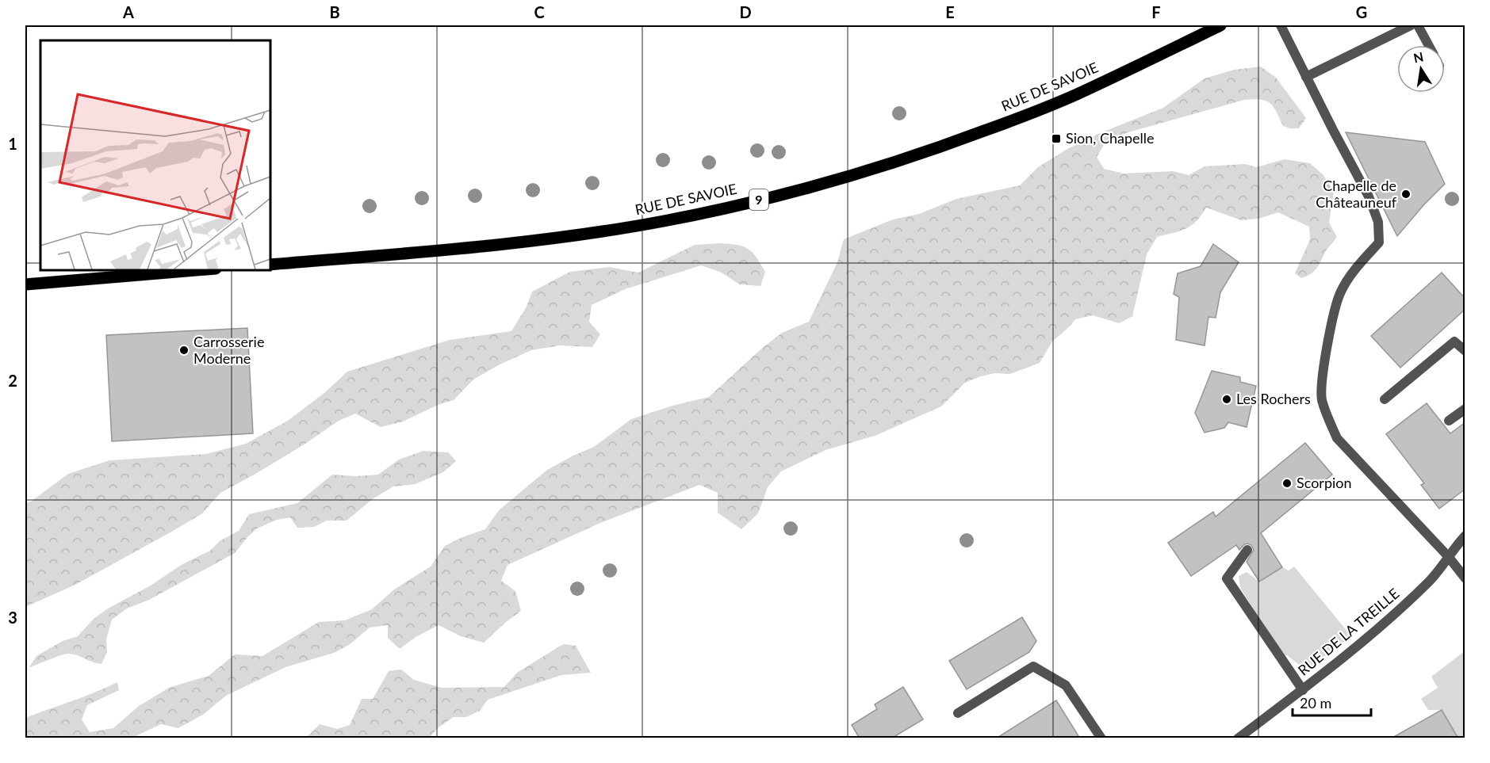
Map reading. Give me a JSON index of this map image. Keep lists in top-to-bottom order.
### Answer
{
  "streets": {
    "main road": ["RUE DE SAVOIE", "9"],
    "street": ["RUE DE LA TREILLE"]
  },
  "places": {
    "transit": ["Sion, Chapelle"],
    "other": [
      "Chapelle de Châteauneuf",
      "Carrosserie Moderne",
      "Les Rochers",
      "Scorpion"
    ]
  },
  "scale_bar": "20 m",
  "north": "top",
  "grid": {
    "columns": [
      "A",
      "B",
      "C",
      "D",
      "E",
      "F",
      "G"
    ],
    "rows": ["1", "2", "3"]
  }
}
